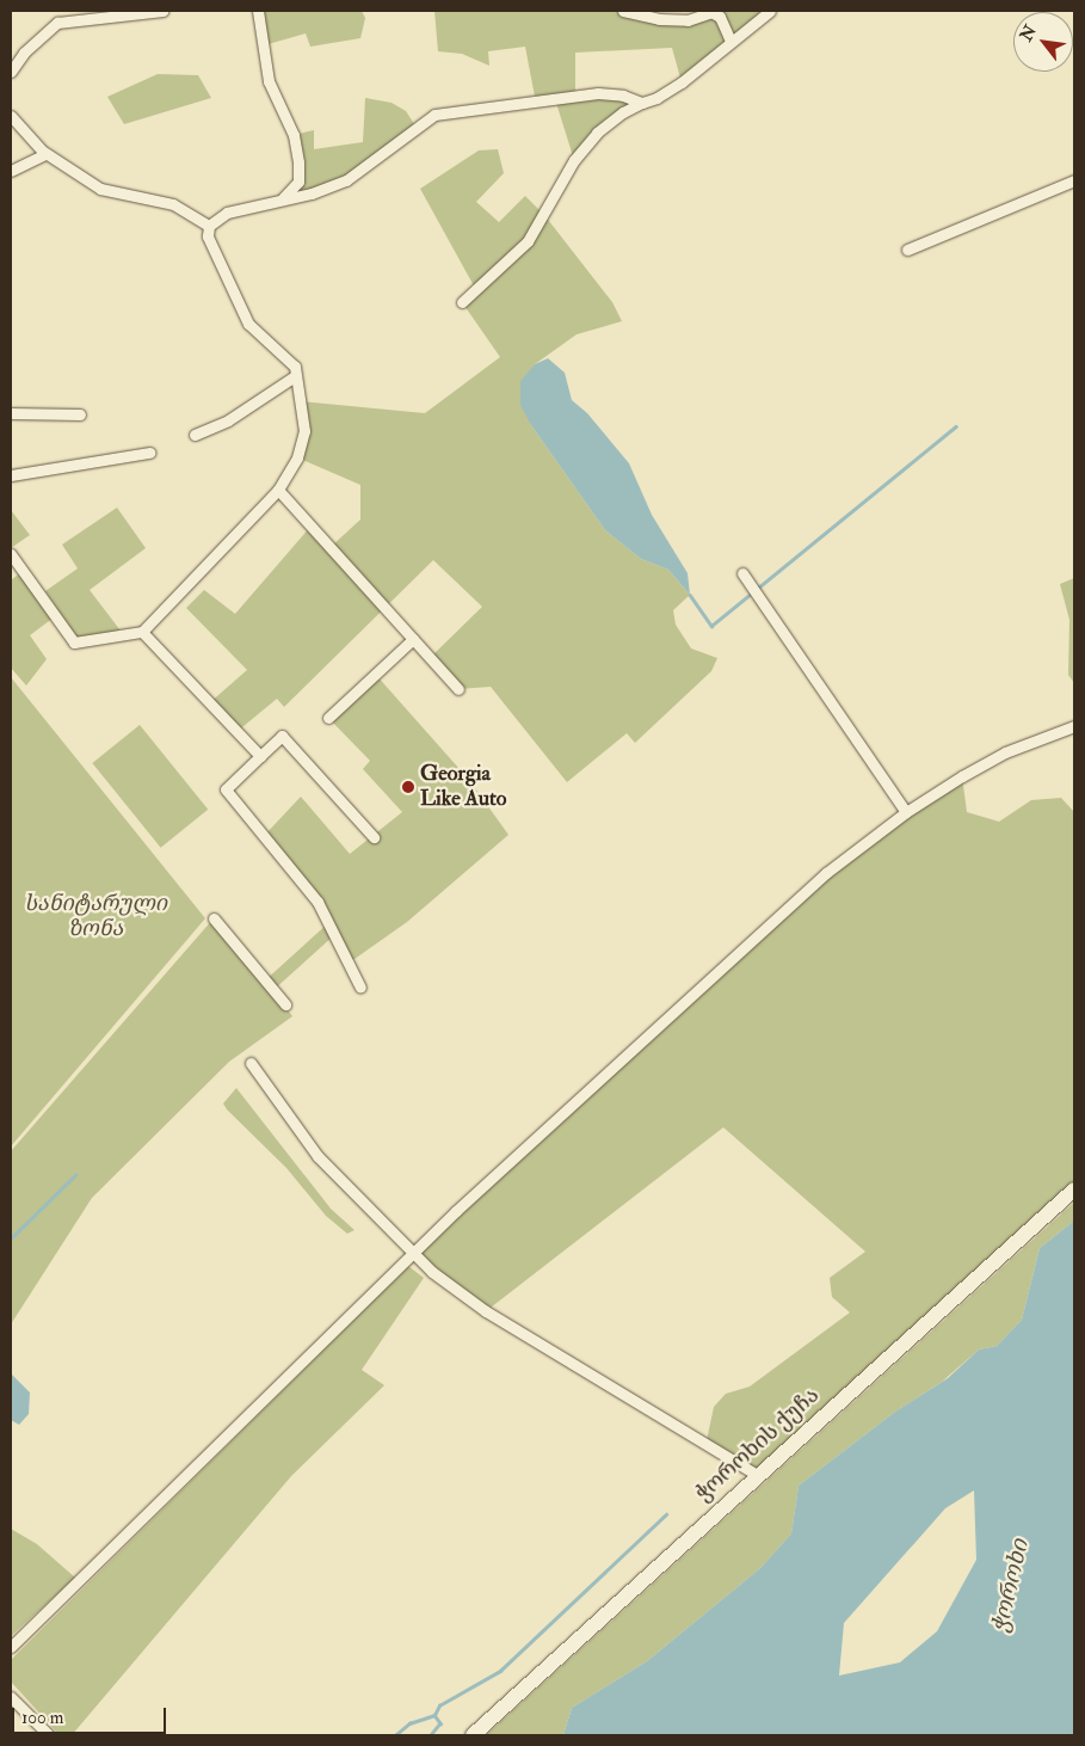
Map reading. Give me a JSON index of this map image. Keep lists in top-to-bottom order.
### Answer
{
  "streets": {
    "street": ["ჭოროხის ქუჩა"]
  },
  "water": ["ჭოროხი"],
  "parks": ["სანიტარული ზონა"],
  "places": ["Georgia Like Auto"],
  "scale_bar": "100 m",
  "north": "top left"
}
